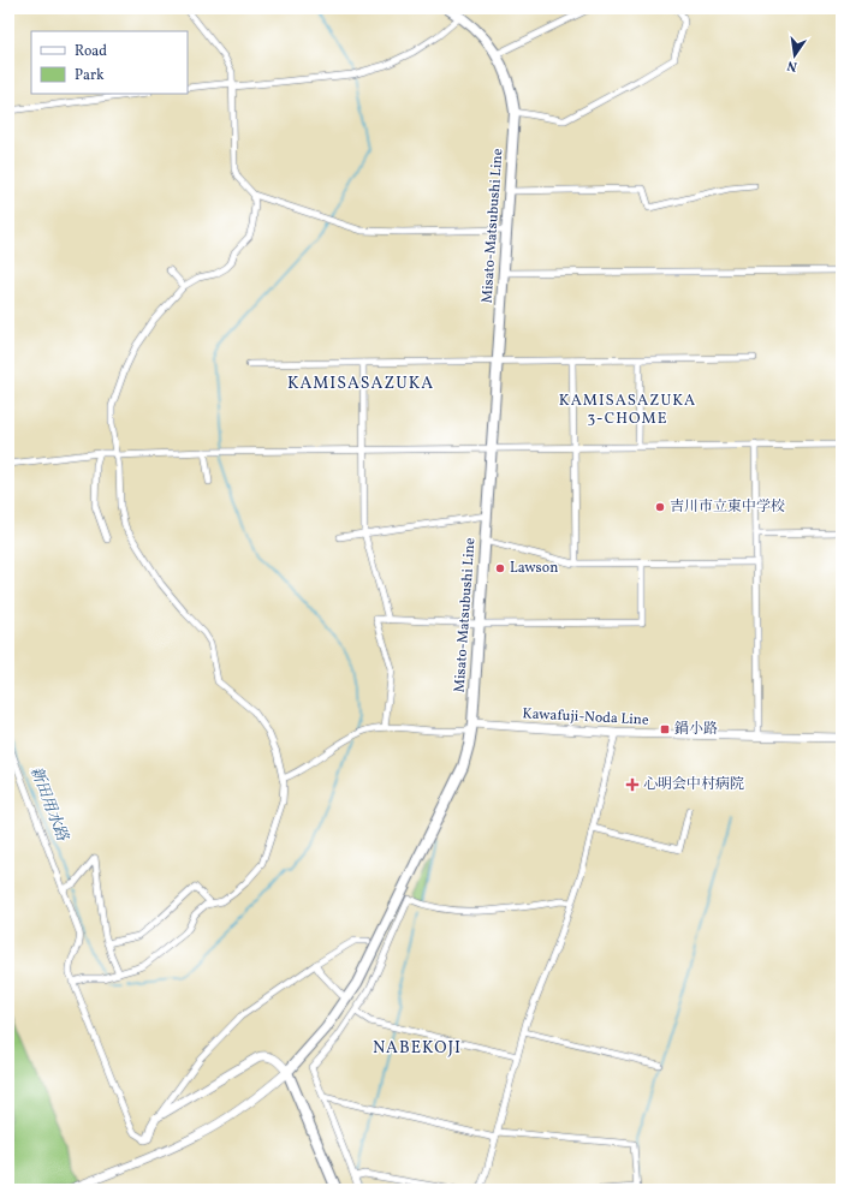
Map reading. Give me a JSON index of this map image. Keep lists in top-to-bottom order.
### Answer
{
  "streets": {
    "main road": ["Misato-Matsubushi Line", "Kawafuji-Noda Line"]
  },
  "crossings": [
    ["Misato-Matsubushi Line", "Kawafuji-Noda Line"]
  ],
  "districts": ["KAMISASAZUKA", "KAMISASAZUKA 3-CHOME", "NABEKOJI"],
  "water": ["新田用水路"],
  "places": {
    "other": ["吉川市立東中学校", "Lawson"],
    "transit": ["鍋小路"],
    "health": ["心明会中村病院"]
  },
  "legend": ["Road", "Park"],
  "north": "bottom"
}
